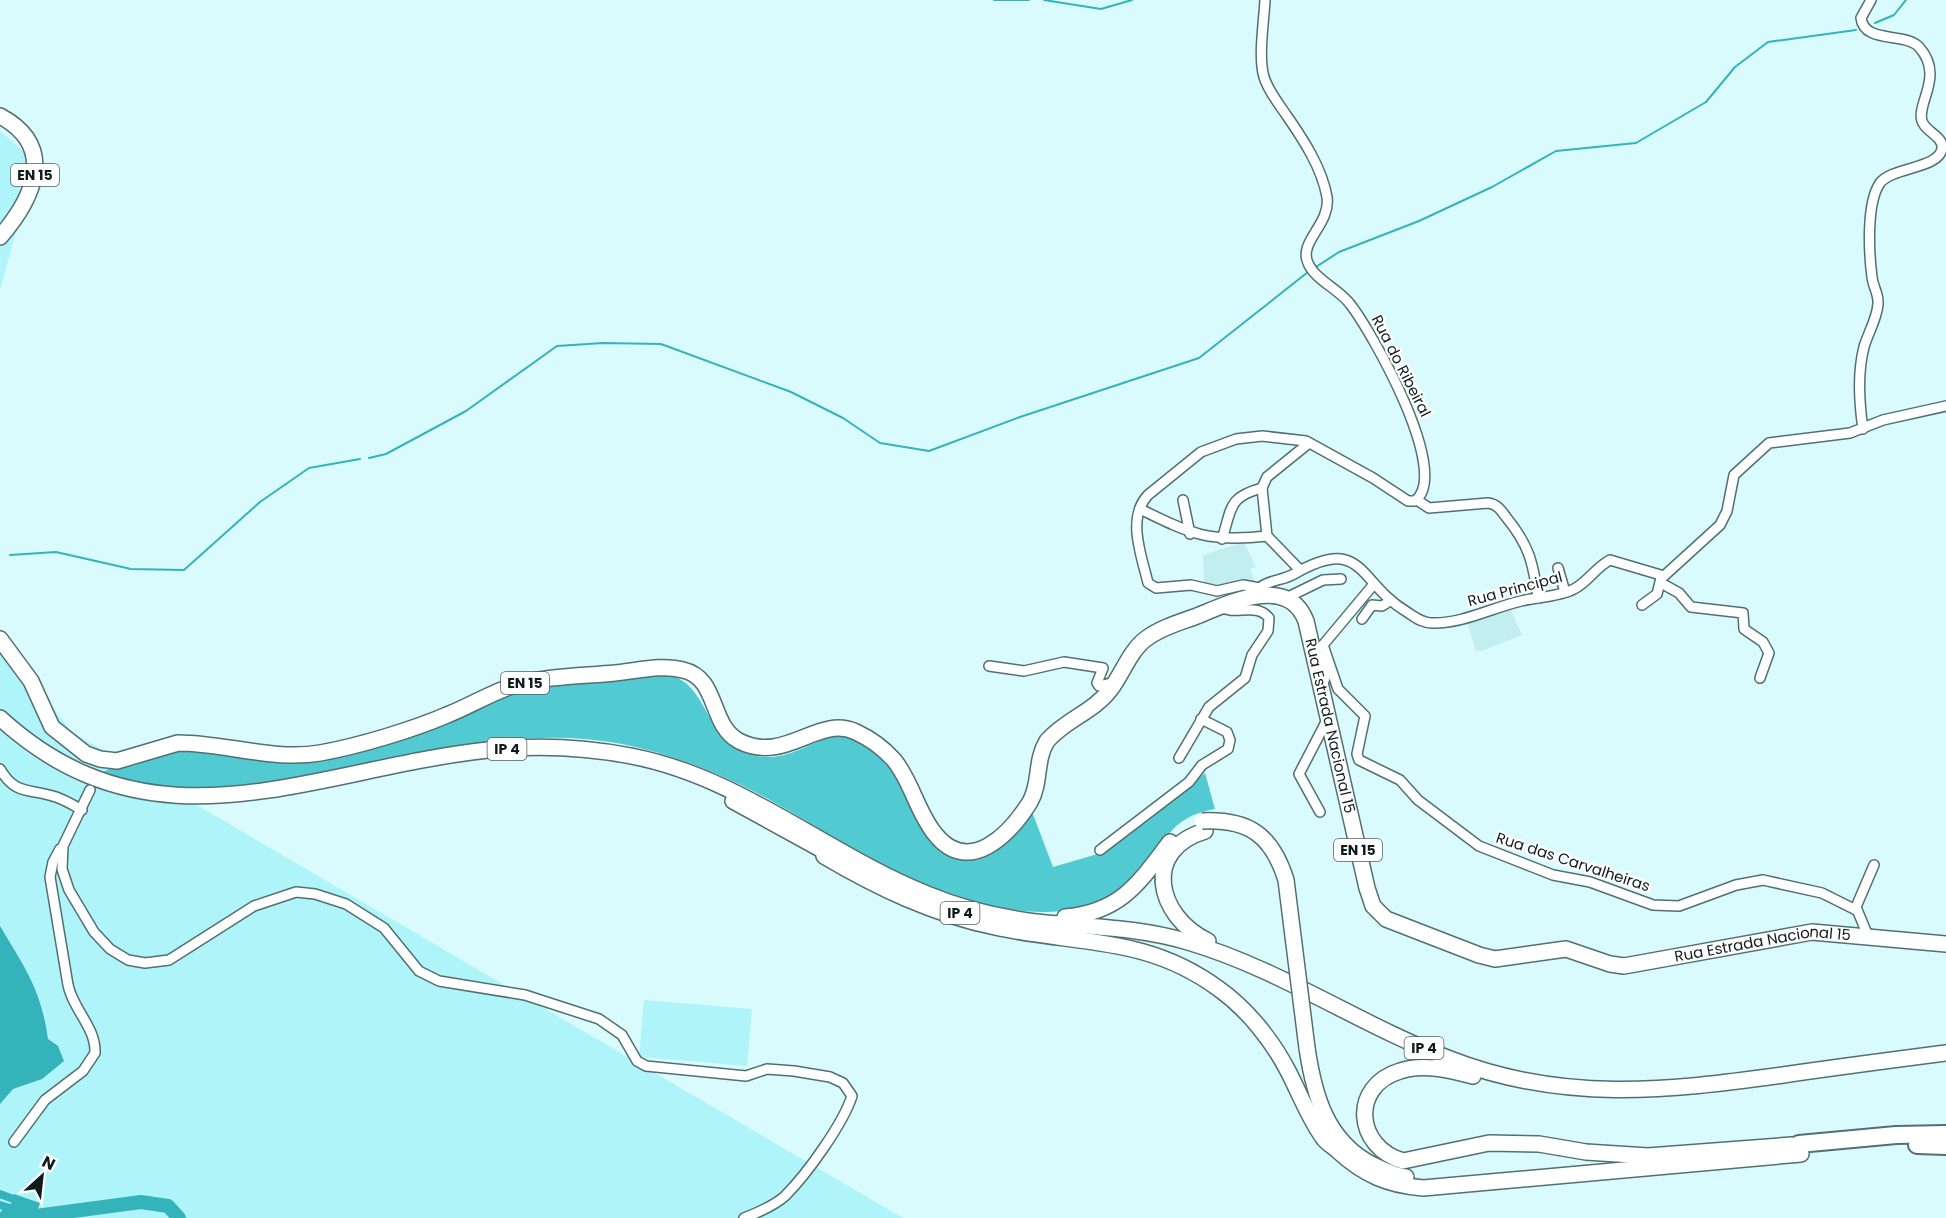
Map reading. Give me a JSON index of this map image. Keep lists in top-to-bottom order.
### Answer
{
  "streets": {
    "main road": ["EN 15", "Rua Estrada Nacional 15", "IP 4"],
    "street": ["Rua do Ribeiral", "Rua Principal", "Rua das Carvalheiras"]
  },
  "crossings": [
    ["EN 15", "Rua Principal"],
    ["EN 15", "Rua Estrada Nacional 15"]
  ],
  "north": "top right"
}
